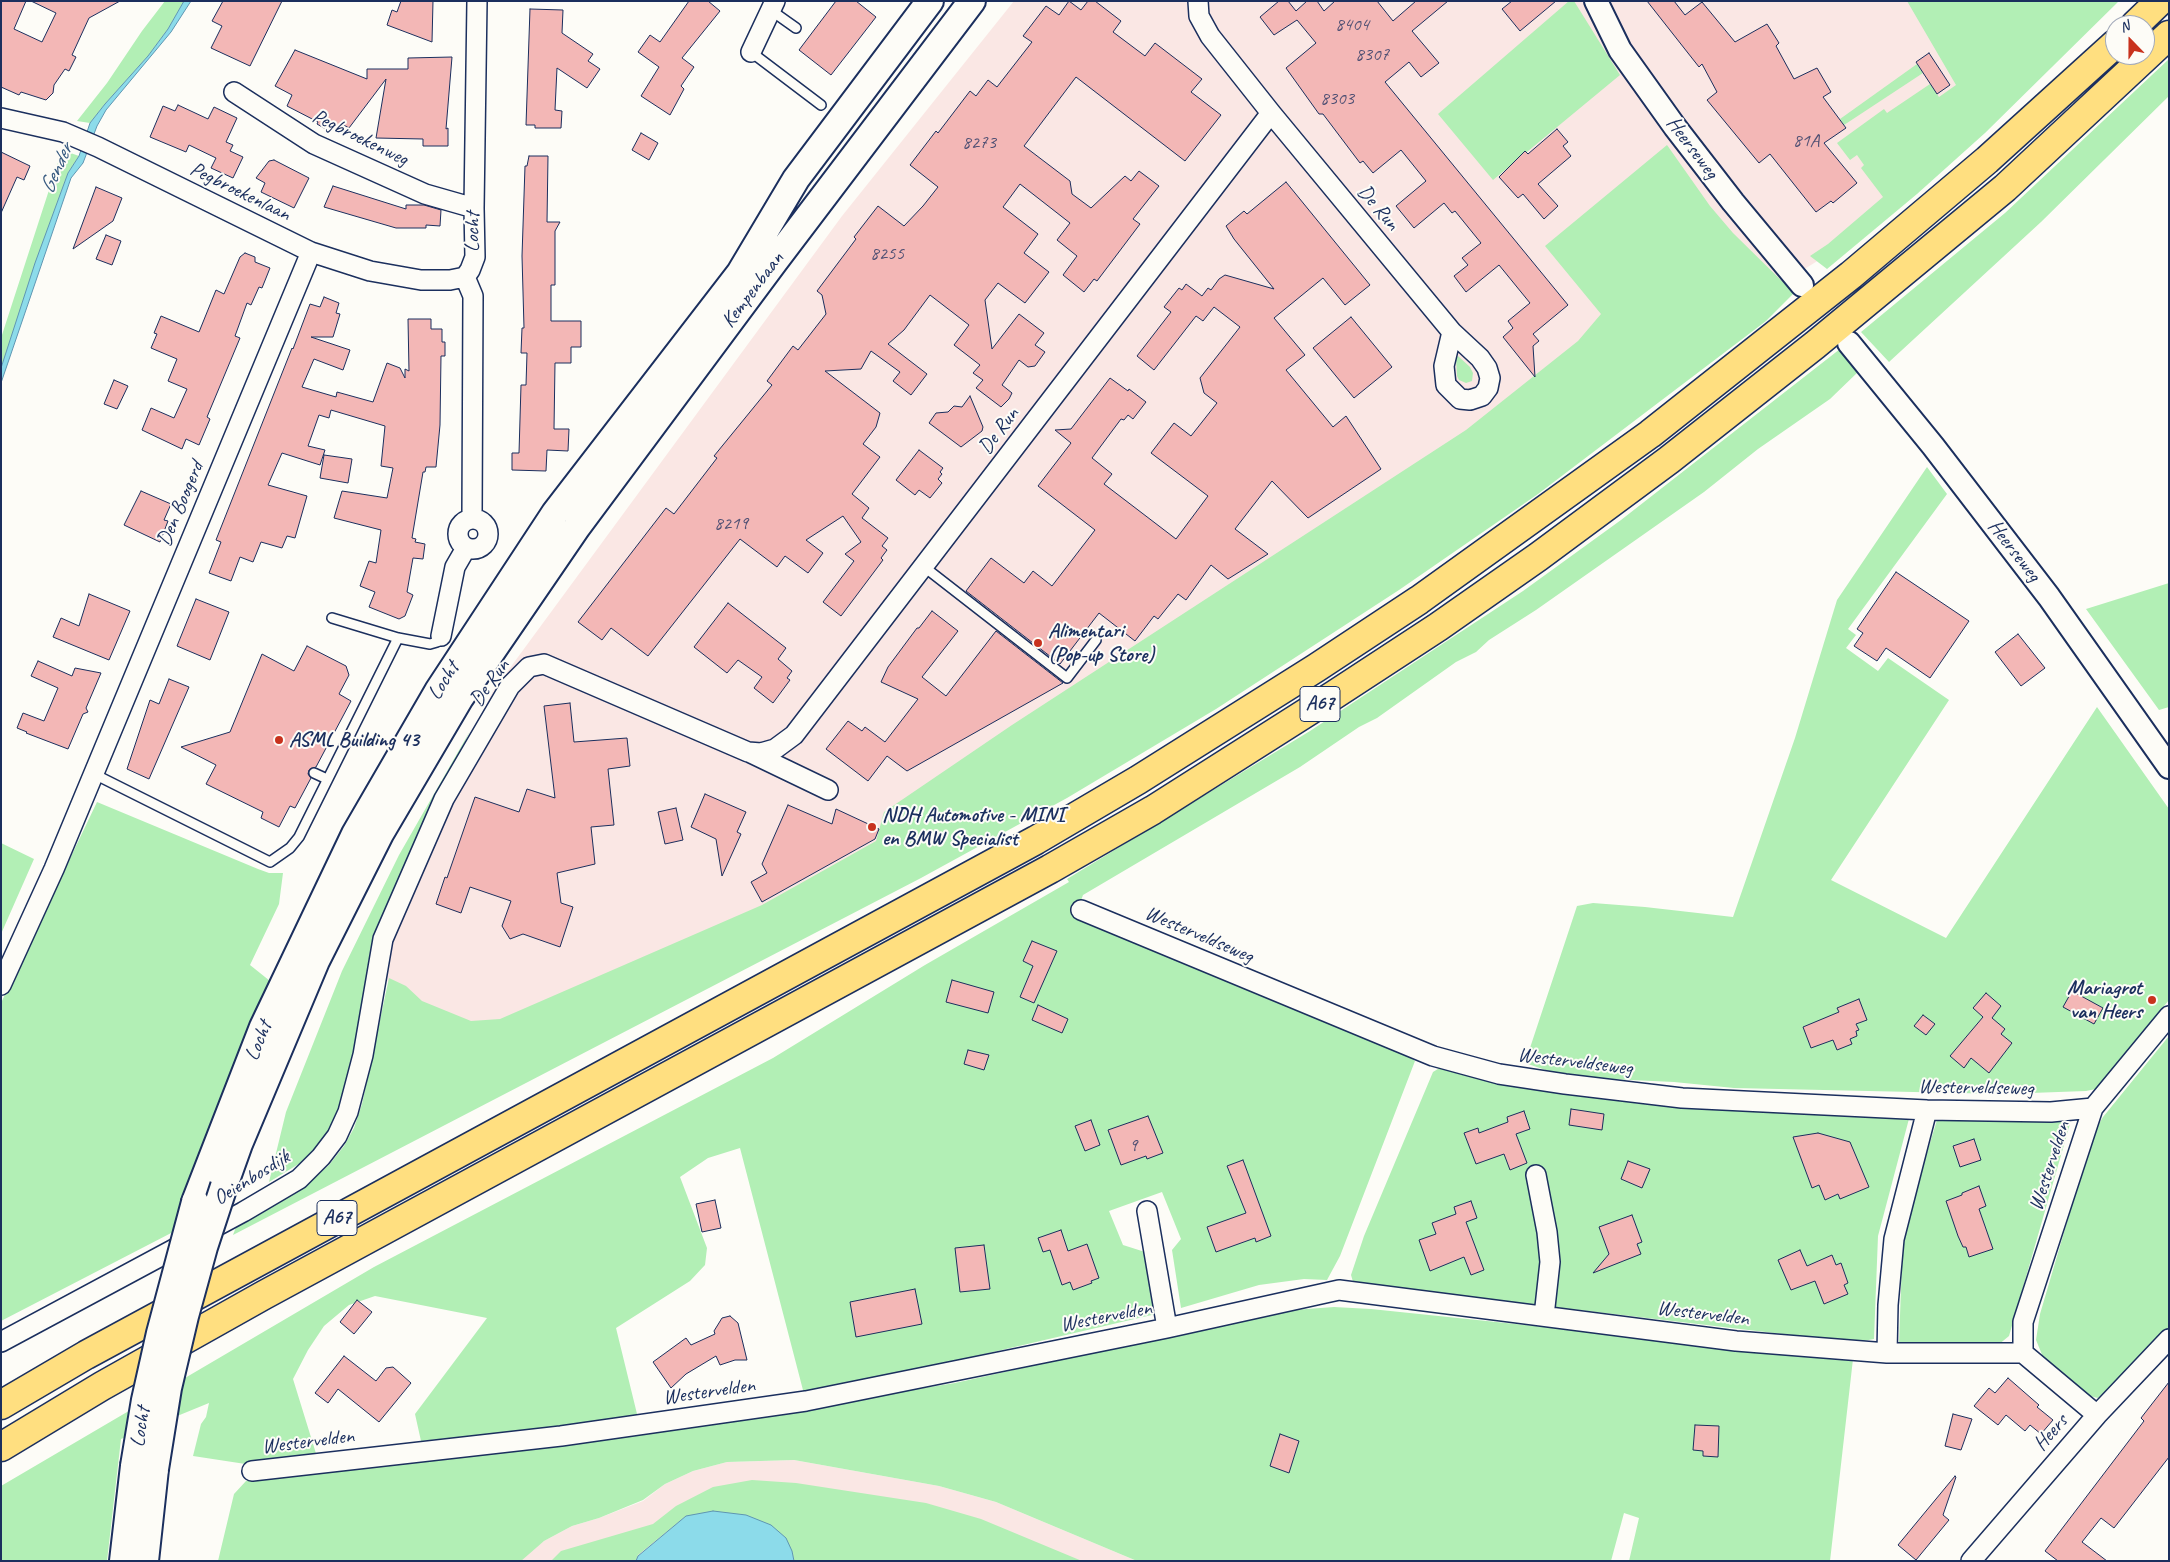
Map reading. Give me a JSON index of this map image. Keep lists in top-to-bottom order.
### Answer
{
  "streets": {
    "highway": ["A67"],
    "main road": ["Locht", "Kempenbaan"],
    "street": [
      "Pegbroekenweg",
      "Heerseweg",
      "Pegbroekenlaan",
      "De Run",
      "Den Boogerd",
      "Westerveldseweg",
      "Westervelden",
      "Oeienbosdijk",
      "Heers"
    ]
  },
  "crossings": [
    ["Pegbroekenweg", "Locht"],
    ["Pegbroekenlaan", "Locht"],
    ["Pegbroekenlaan", "Den Boogerd"],
    ["De Run", "Oeienbosdijk"],
    ["Locht", "Kempenbaan"],
    ["Westerveldseweg", "Westervelden"]
  ],
  "water": ["Gender"],
  "places": [
    "Alimentari (Pop-up Store)",
    "ASML Building 43",
    "NDH Automotive - MINI en BMW Specialist",
    "Mariagrot van Heers"
  ],
  "house_numbers": [
    "8404",
    "8307",
    "8303",
    "81A",
    "8273",
    "8255",
    "8219",
    "9"
  ],
  "north": "top"
}
